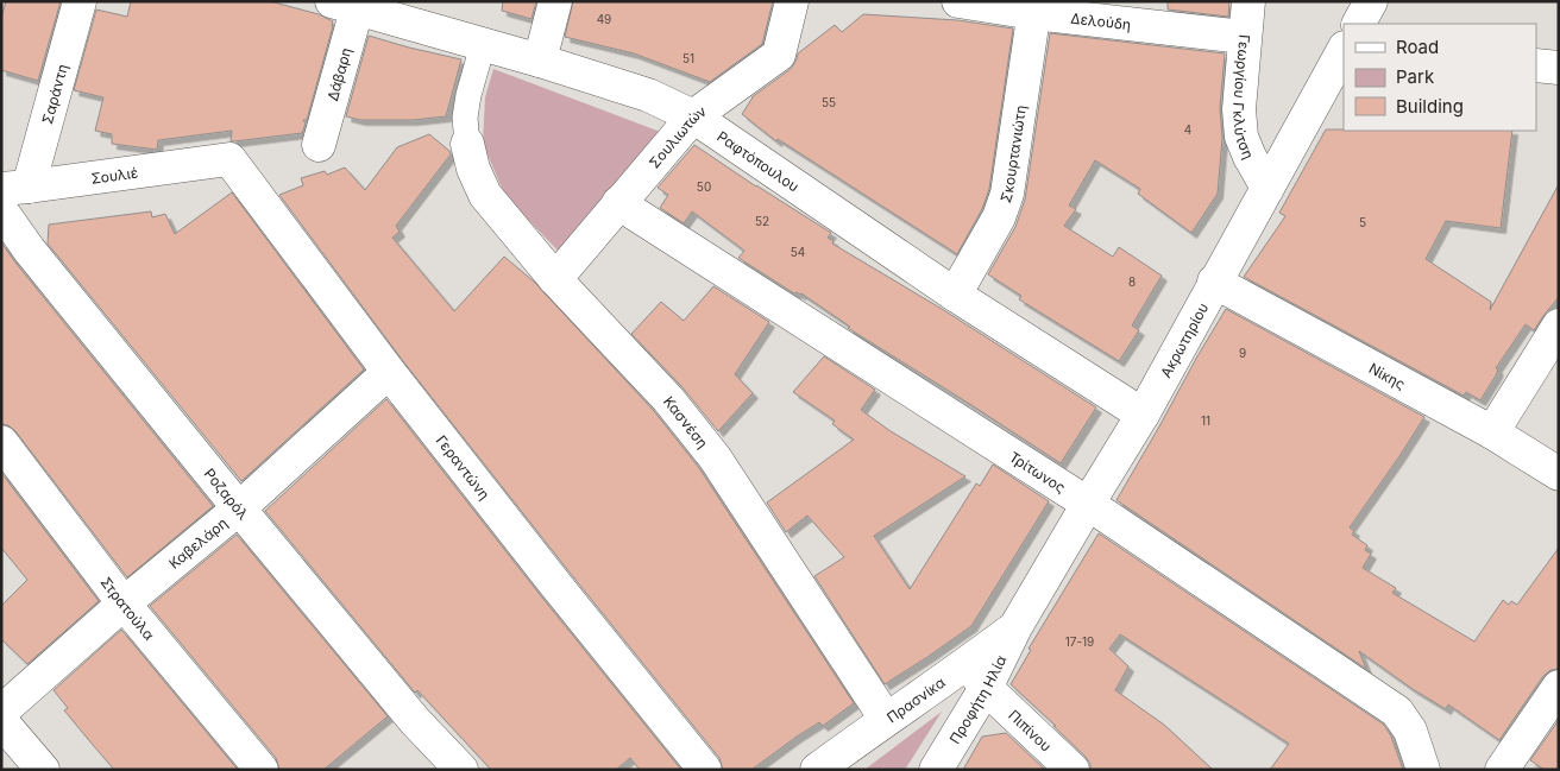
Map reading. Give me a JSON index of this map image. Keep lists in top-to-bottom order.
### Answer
{
  "streets": {
    "street": [
      "Δελούδη",
      "Δάβαρη",
      "Σαράντη",
      "Γεωργίου Γκλύτση",
      "Σουλιωτών",
      "Σκουρτανιώτη",
      "Ραφτόπουλου",
      "Σουλιέ",
      "Ακρωτηρίου",
      "Νίκης",
      "Κασνέση",
      "Γεραντώνη",
      "Τρίτωνος",
      "Ροζαρόλ",
      "Καβελάρη",
      "Στρατούλα",
      "Πρασνίκα",
      "Προφήτη Ηλία",
      "Πιπίνου"
    ]
  },
  "crossings": [
    ["Δελούδη", "Γεωργίου Γκλύτση"],
    ["Δελούδη", "Σκουρτανιώτη"],
    ["Δάβαρη", "Ραφτόπουλου"],
    ["Σαράντη", "Σουλιέ"],
    ["Γεωργίου Γκλύτση", "Ακρωτηρίου"],
    ["Σουλιωτών", "Ραφτόπουλου"],
    ["Σουλιωτών", "Κασνέση"],
    ["Σουλιωτών", "Τρίτωνος"],
    ["Σκουρτανιώτη", "Ραφτόπουλου"],
    ["Ραφτόπουλου", "Ακρωτηρίου"],
    ["Σουλιέ", "Γεραντώνη"],
    ["Ακρωτηρίου", "Νίκης"],
    ["Ακρωτηρίου", "Τρίτωνος"],
    ["Ακρωτηρίου", "Πρασνίκα"],
    ["Κασνέση", "Πρασνίκα"],
    ["Γεραντώνη", "Καβελάρη"],
    ["Ροζαρόλ", "Καβελάρη"],
    ["Καβελάρη", "Στρατούλα"],
    ["Πρασνίκα", "Προφήτη Ηλία"],
    ["Πρασνίκα", "Πιπίνου"],
    ["Προφήτη Ηλία", "Πιπίνου"]
  ],
  "house_numbers": [
    "49",
    "51",
    "55",
    "4",
    "50",
    "52",
    "5",
    "54",
    "8",
    "9",
    "11",
    "17-19"
  ],
  "legend": ["Road", "Park", "Building"]
}
